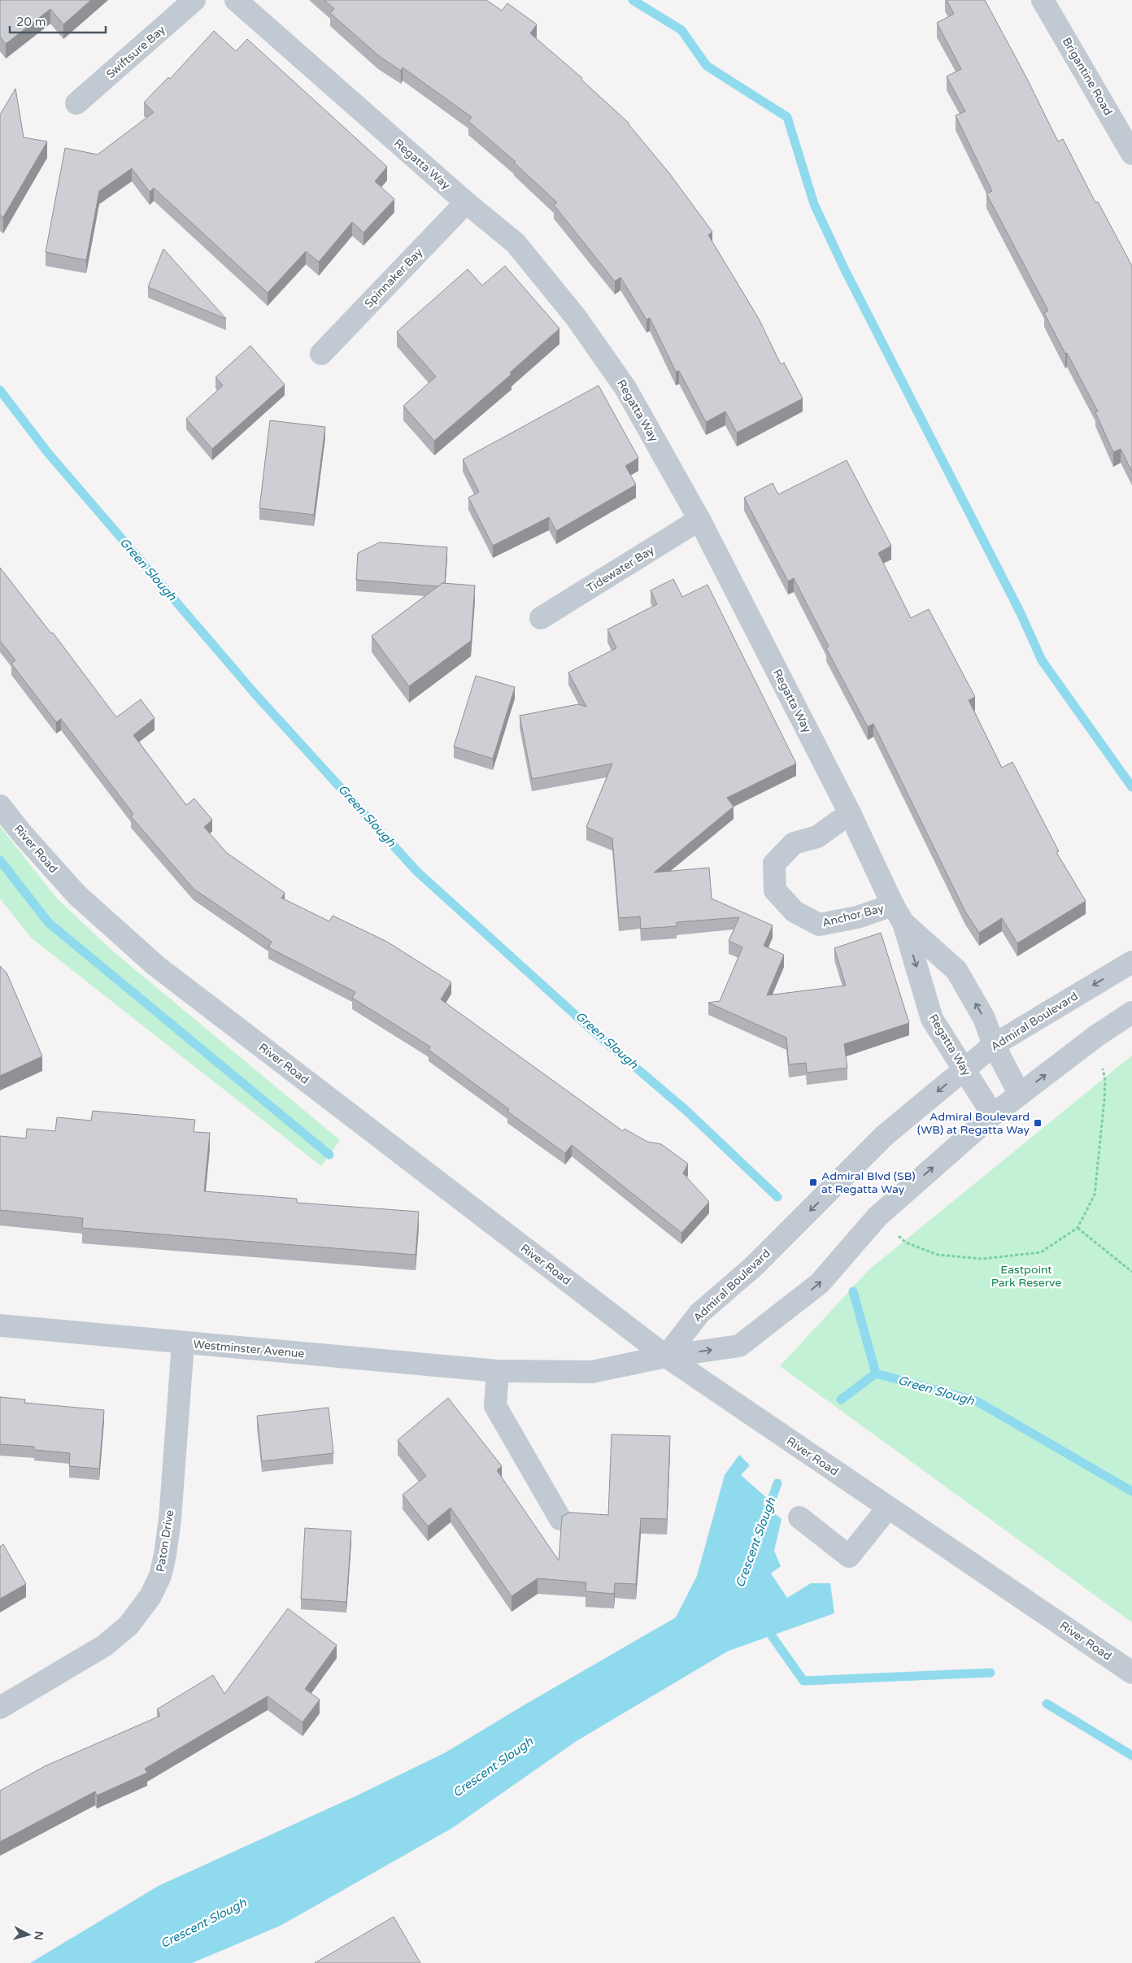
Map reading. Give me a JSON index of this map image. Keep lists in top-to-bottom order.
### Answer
{
  "streets": {
    "street": [
      "Swiftsure Bay",
      "Brigantine Road",
      "Regatta Way",
      "Spinnaker Bay",
      "Tidewater Bay",
      "River Road",
      "Anchor Bay",
      "Admiral Boulevard",
      "Westminster Avenue",
      "Paton Drive"
    ]
  },
  "crossings": [
    ["Regatta Way", "Spinnaker Bay"],
    ["Regatta Way", "Tidewater Bay"],
    ["Regatta Way", "Anchor Bay"],
    ["Regatta Way", "Admiral Boulevard"],
    ["River Road", "Admiral Boulevard"],
    ["River Road", "Westminster Avenue"],
    ["Admiral Boulevard", "Westminster Avenue"],
    ["Westminster Avenue", "Paton Drive"]
  ],
  "water": ["Green Slough", "Crescent Slough"],
  "parks": ["Eastpoint Park Reserve"],
  "places": {
    "transit": ["Admiral Boulevard (WB) at Regatta Way", "Admiral Blvd (SB) at Regatta Way"]
  },
  "scale_bar": "20 m",
  "north": "right"
}
